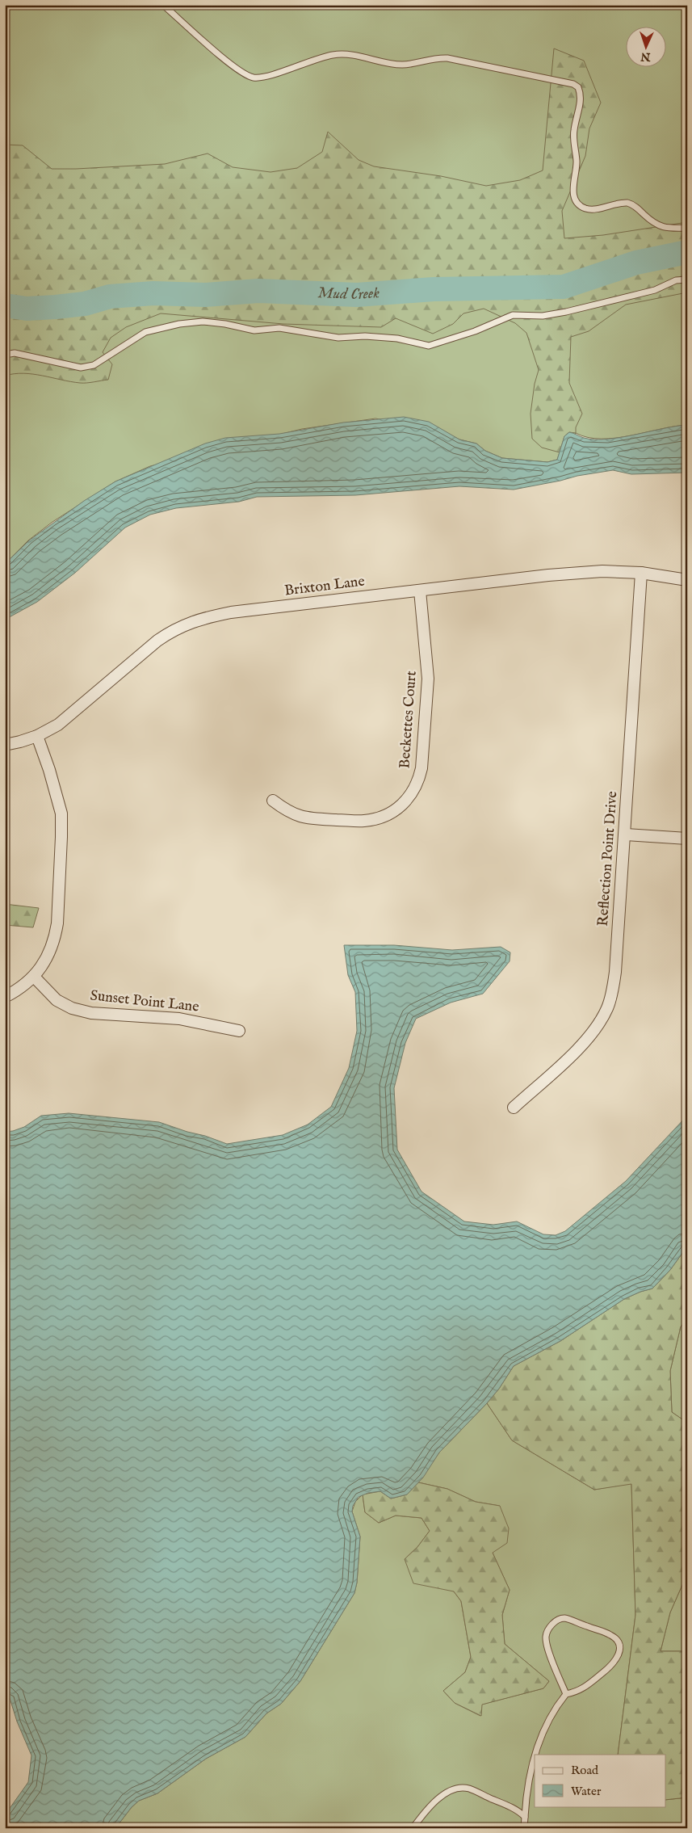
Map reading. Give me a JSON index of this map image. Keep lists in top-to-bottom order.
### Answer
{
  "streets": {
    "street": [
      "Brixton Lane",
      "Beckettes Court",
      "Reflection Point Drive",
      "Sunset Point Lane"
    ]
  },
  "crossings": [
    ["Brixton Lane", "Beckettes Court"],
    ["Brixton Lane", "Reflection Point Drive"]
  ],
  "water": ["Mud Creek"],
  "legend": ["Road", "Water"],
  "north": "bottom"
}
